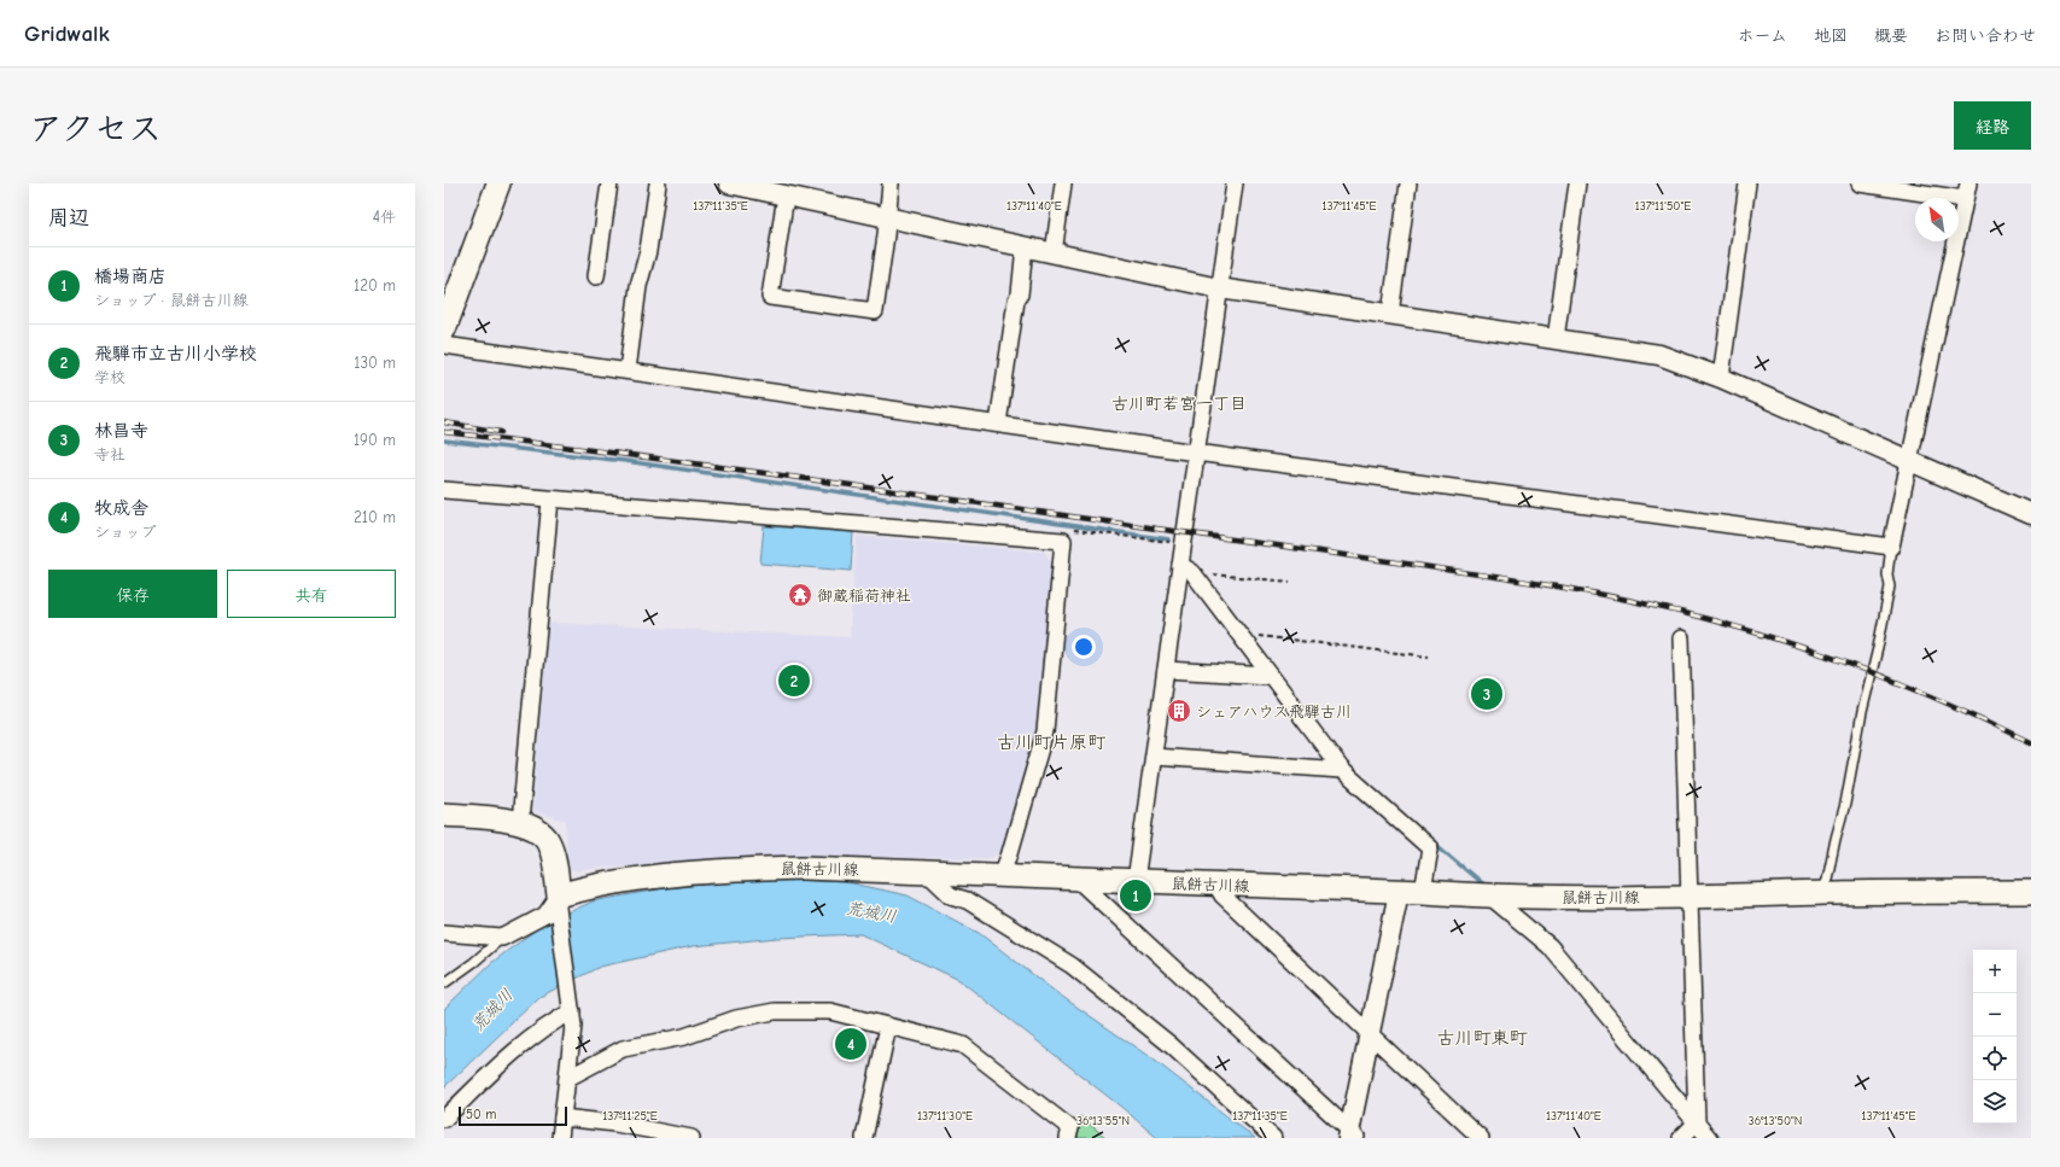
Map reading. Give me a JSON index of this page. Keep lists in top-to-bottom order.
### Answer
{
  "streets": {
    "main road": ["鼠餅古川線"]
  },
  "districts": ["古川町若宮一丁目", "古川町片原町", "古川町東町"],
  "water": ["荒城川"],
  "places": {
    "temple": ["御蔵稲荷神社"],
    "building": ["シェアハウス飛騨古川"]
  },
  "scale_bar": "50 m",
  "north": "top left",
  "page": {
    "header": "Gridwalk",
    "nav": [
      "ホーム",
      "地図",
      "概要",
      "お問い合わせ"
    ],
    "title": "アクセス",
    "buttons": [
      "経路",
      ["保存", "共有"]
    ],
    "heading": ["周辺", "4件"],
    "list": [
      {
        "mark": "1",
        "name": "橋場商店",
        "note": "ショップ · 鼠餅古川線",
        "value": "120 m"
      },
      {
        "mark": "2",
        "name": "飛騨市立古川小学校",
        "note": "学校",
        "value": "130 m"
      },
      {
        "mark": "3",
        "name": "林昌寺",
        "note": "寺社",
        "value": "190 m"
      },
      {
        "mark": "4",
        "name": "牧成舎",
        "note": "ショップ",
        "value": "210 m"
      }
    ],
    "pins": [
      "2",
      "3",
      "1",
      "4"
    ],
    "map_buttons": ["+", "−"],
    "scale": "50 m"
  },
  "coordinates": [
    "137°11'35\"E",
    "137°11'50\"E",
    "137°11'40\"E",
    "137°11'45\"E",
    "137°11'25\"E",
    "137°11'30\"E",
    "36°13'55\"N",
    "36°13'50\"N"
  ]
}
